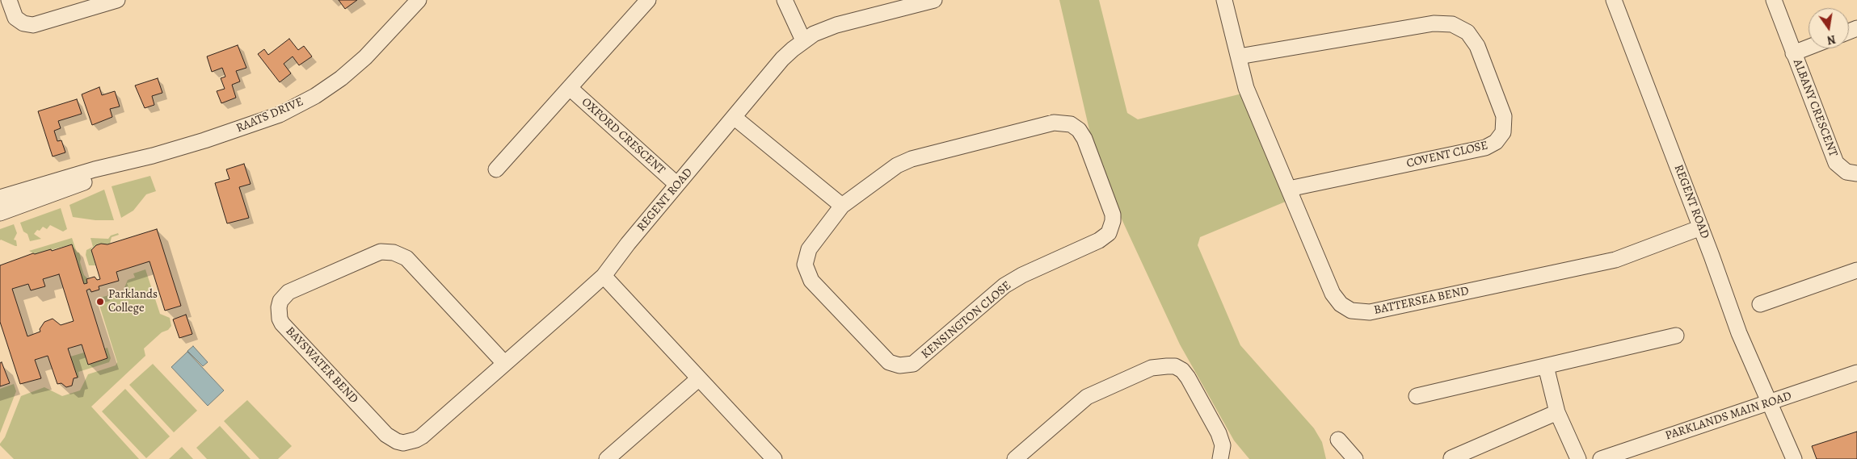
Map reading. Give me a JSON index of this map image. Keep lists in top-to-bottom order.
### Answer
{
  "streets": {
    "street": [
      "ALBANY CRESCENT",
      "RAATS DRIVE",
      "OXFORD CRESCENT",
      "COVENT CLOSE",
      "REGENT ROAD",
      "BATTERSEA BEND",
      "KENSINGTON CLOSE",
      "BAYSWATER BEND",
      "PARKLANDS MAIN ROAD"
    ]
  },
  "crossings": [
    ["OXFORD CRESCENT", "REGENT ROAD"],
    ["COVENT CLOSE", "BATTERSEA BEND"],
    ["REGENT ROAD", "BATTERSEA BEND"],
    ["REGENT ROAD", "BAYSWATER BEND"],
    ["REGENT ROAD", "PARKLANDS MAIN ROAD"]
  ],
  "places": ["Parklands College"],
  "north": "bottom"
}
